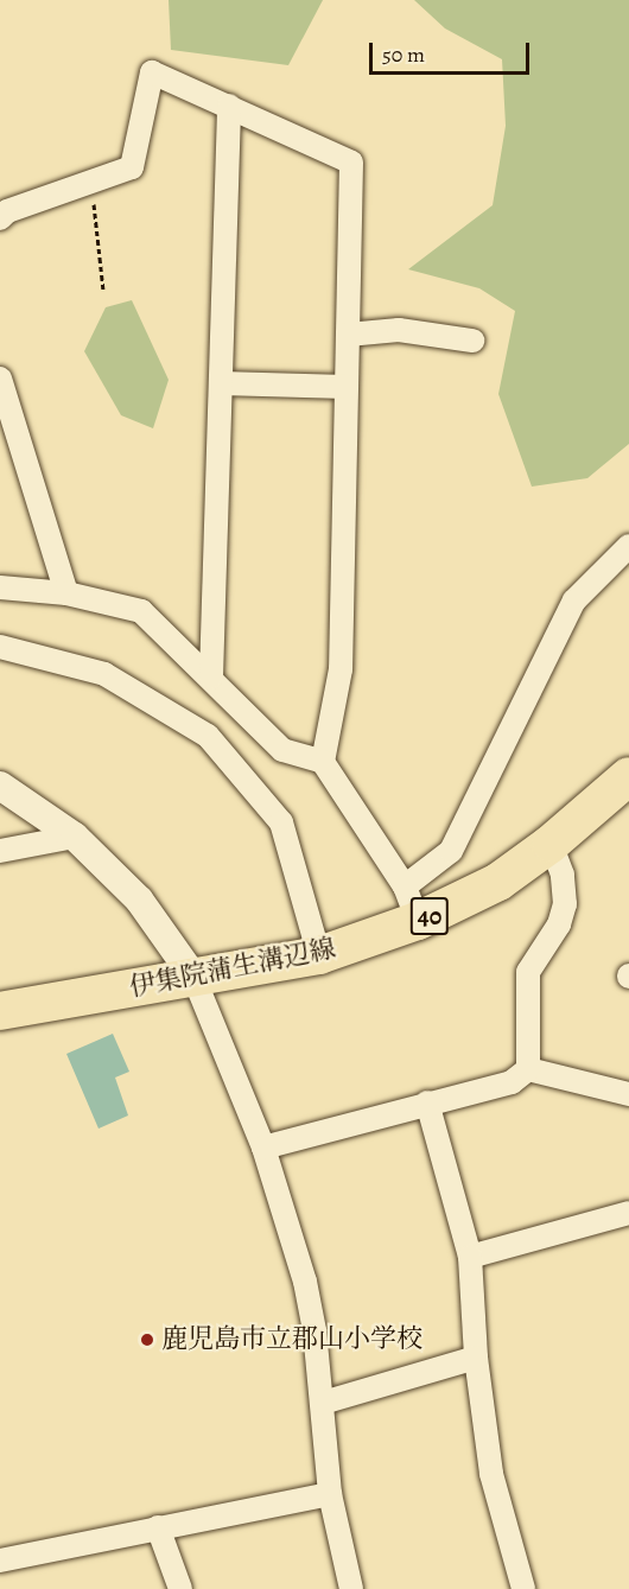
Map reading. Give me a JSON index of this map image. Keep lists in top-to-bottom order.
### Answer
{
  "streets": {
    "main road": ["40", "伊集院蒲生溝辺線"]
  },
  "places": ["鹿児島市立郡山小学校"],
  "scale_bar": "50 m"
}
